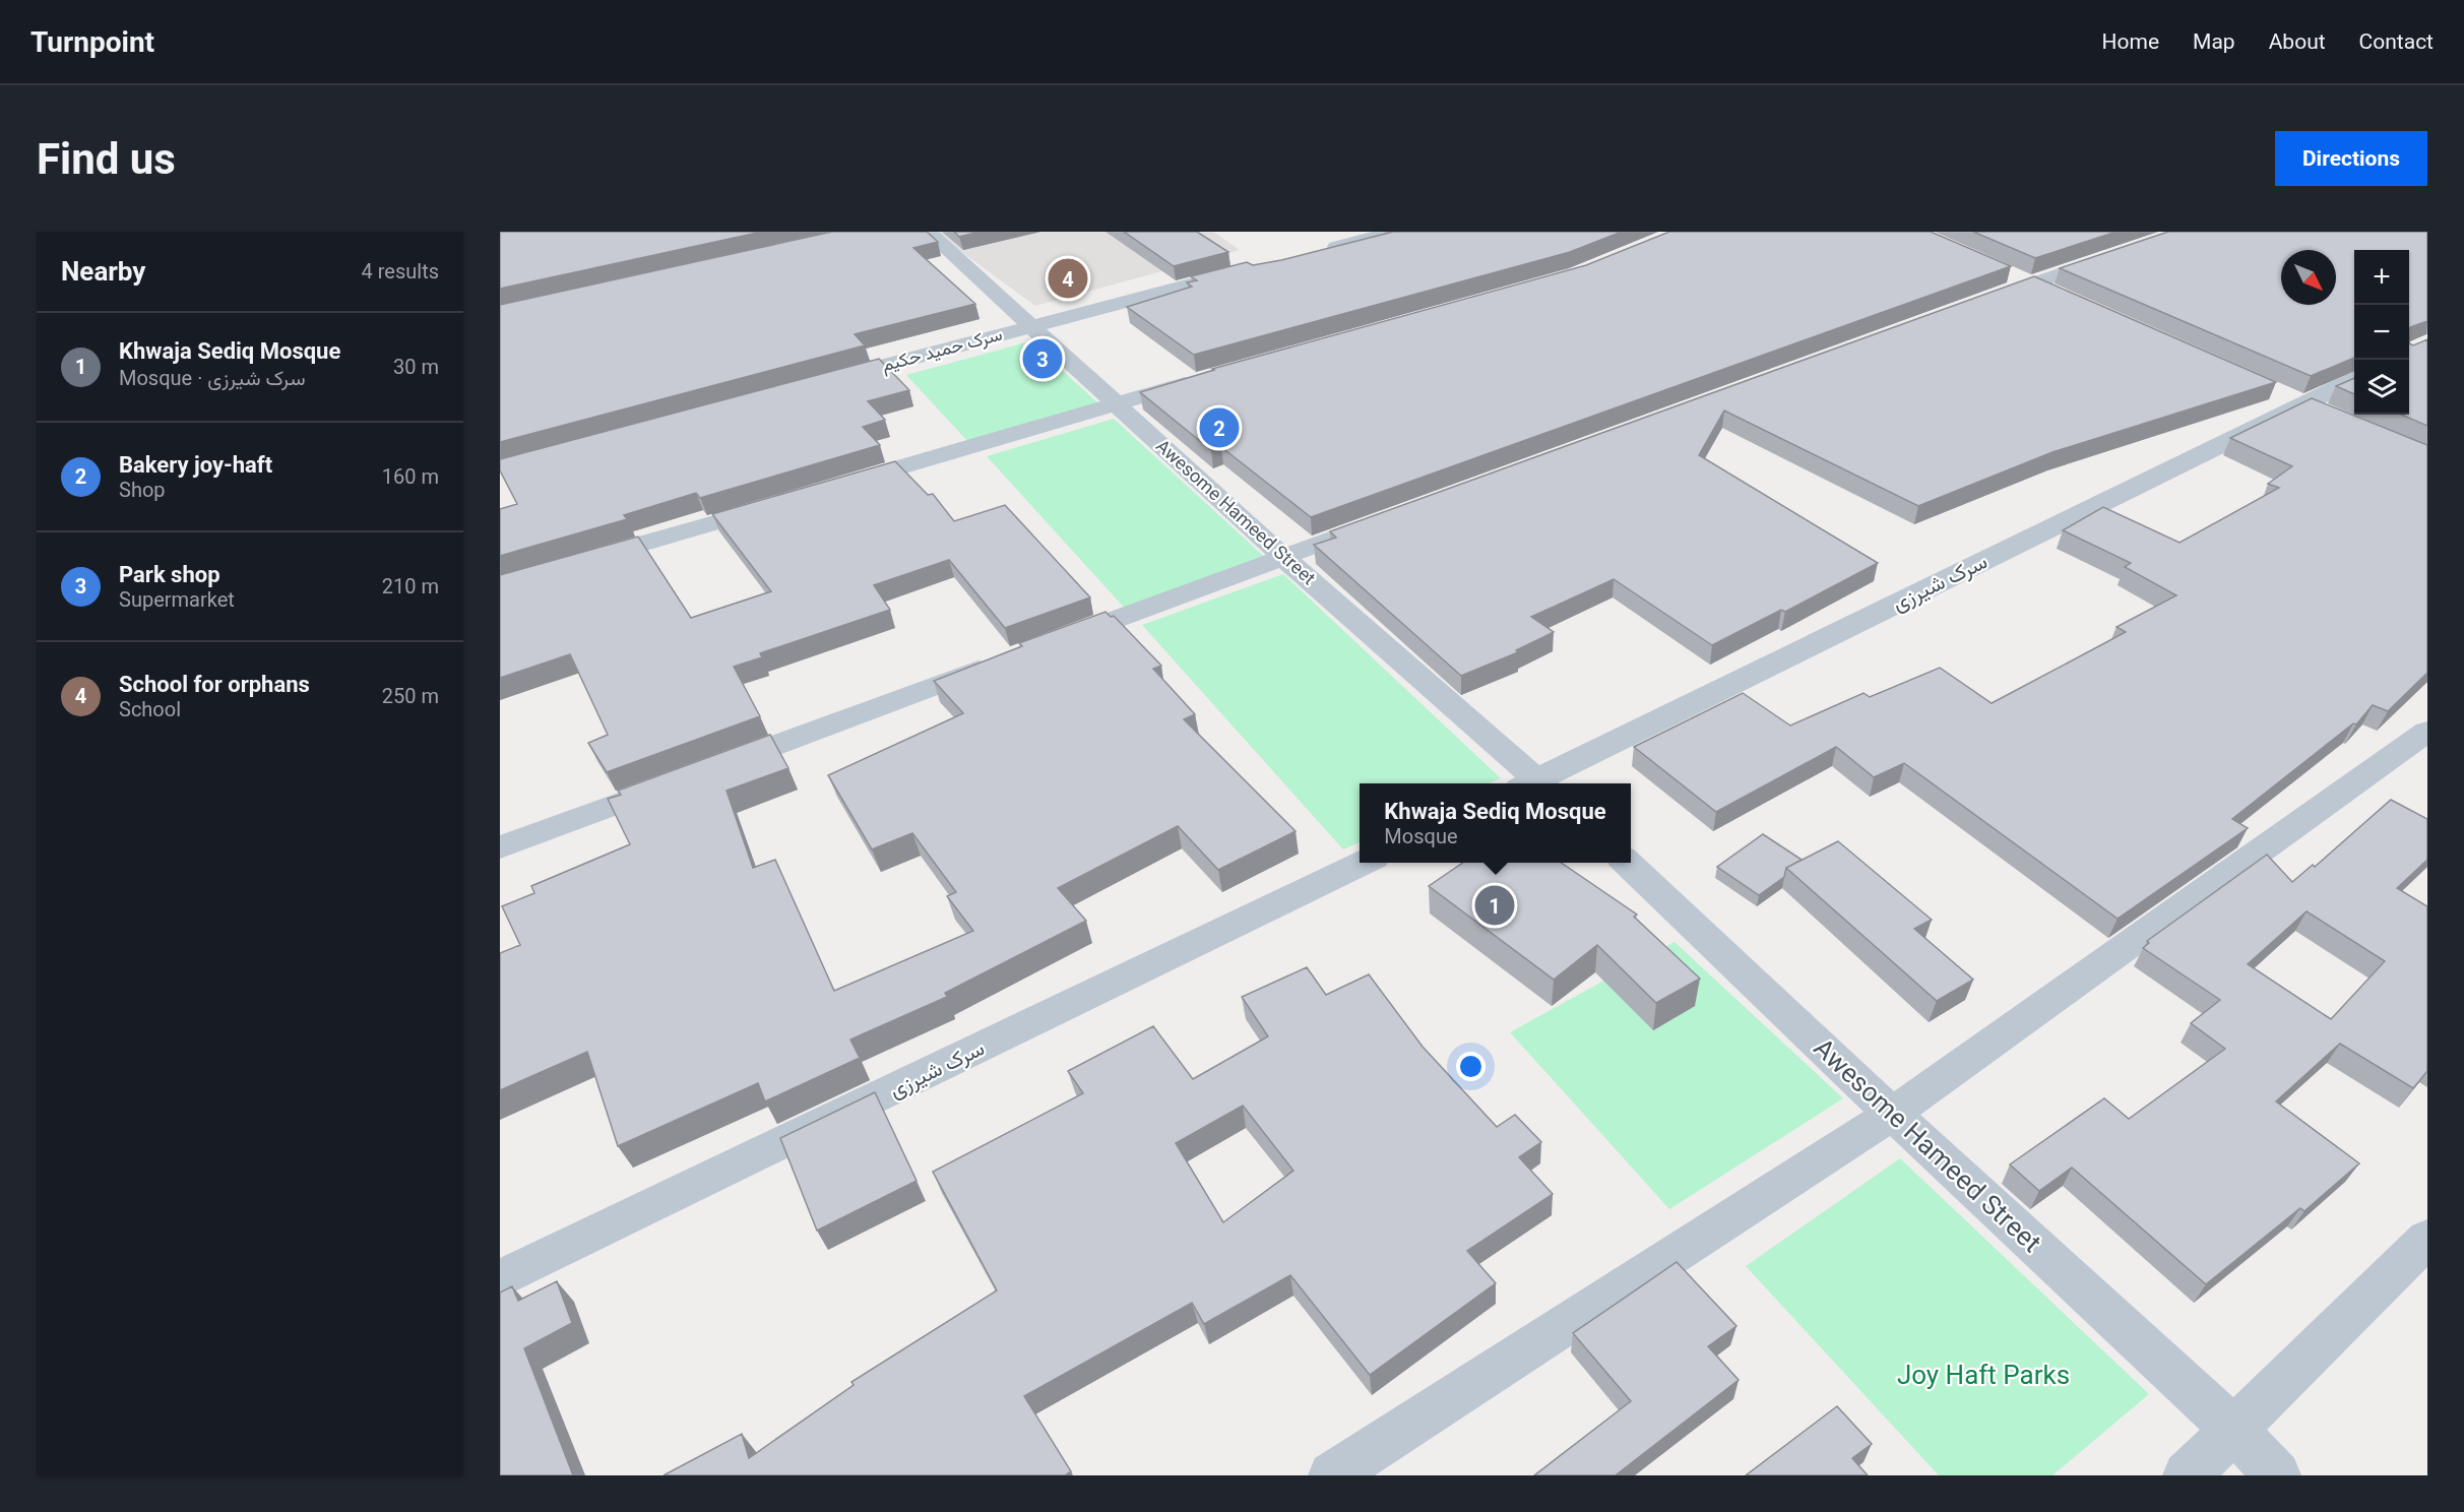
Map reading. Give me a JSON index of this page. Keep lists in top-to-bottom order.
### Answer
{
  "streets": {
    "street": ["سرک حمید حکیم", "Awesome Hameed Street", "سرک شیرزی"]
  },
  "crossings": [
    ["سرک حمید حکیم", "Awesome Hameed Street"]
  ],
  "parks": ["Joy Haft Parks"],
  "north": "bottom right",
  "page": {
    "header": "Turnpoint",
    "nav": [
      "Home",
      "Map",
      "About",
      "Contact"
    ],
    "buttons": "Directions",
    "title": "Find us",
    "heading": ["Nearby", "4 results"],
    "map_buttons": ["+", "−"],
    "pins": [
      "4",
      "3",
      "2",
      "1"
    ],
    "list": [
      {
        "mark": "1",
        "name": "Khwaja Sediq Mosque",
        "note": "Mosque · سرک شیرزی",
        "value": "30 m"
      },
      {
        "mark": "2",
        "name": "Bakery joy-haft",
        "note": "Shop",
        "value": "160 m"
      },
      {
        "mark": "3",
        "name": "Park shop",
        "note": "Supermarket",
        "value": "210 m"
      },
      {
        "mark": "4",
        "name": "School for orphans",
        "note": "School",
        "value": "250 m"
      }
    ],
    "popup": ["Khwaja Sediq Mosque", "Mosque"]
  }
}
